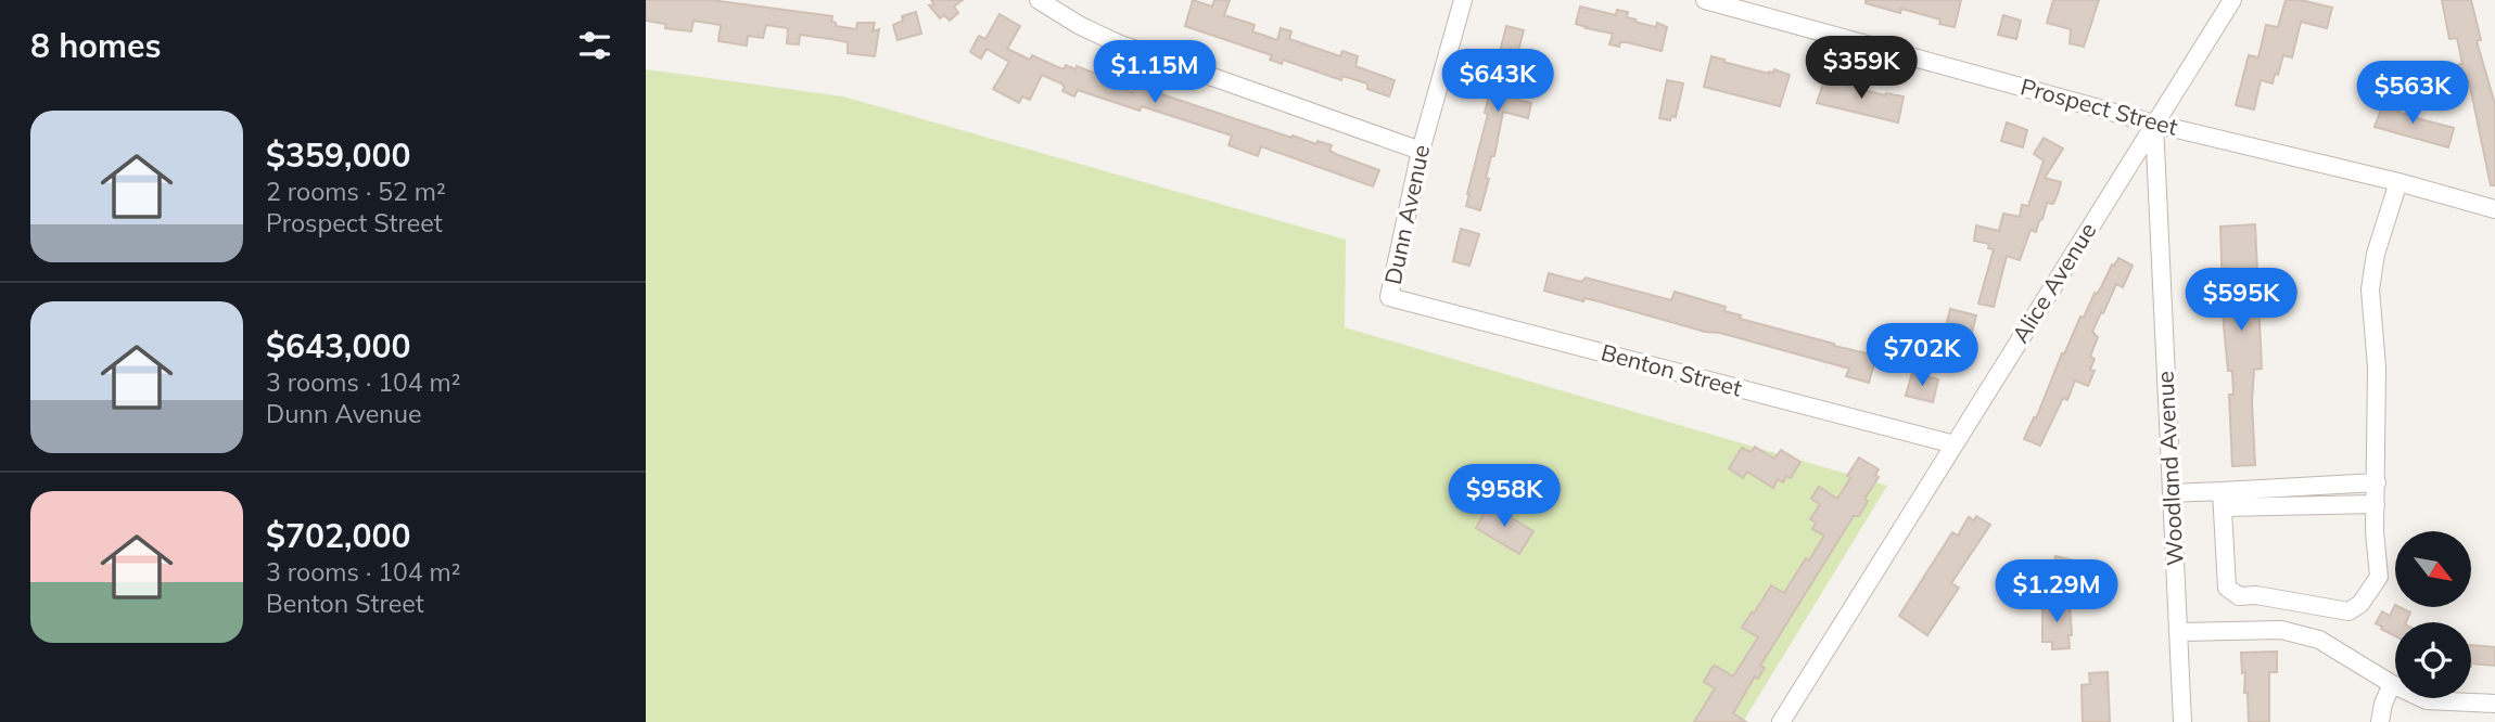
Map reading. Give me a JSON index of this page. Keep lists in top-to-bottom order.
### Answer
{
  "streets": {
    "street": [
      "Prospect Street",
      "Dunn Avenue",
      "Alice Avenue",
      "Benton Street",
      "Woodland Avenue"
    ]
  },
  "crossings": [
    ["Prospect Street", "Alice Avenue"],
    ["Prospect Street", "Woodland Avenue"],
    ["Dunn Avenue", "Benton Street"],
    ["Alice Avenue", "Benton Street"],
    ["Alice Avenue", "Woodland Avenue"]
  ],
  "north": "bottom right",
  "page": {
    "heading": "8 homes",
    "price": [
      "$359K",
      "$1.15M",
      "$643K",
      "$563K",
      "$595K",
      "$702K",
      "$958K",
      "$1.29M"
    ],
    "list": [
      {
        "name": "$359,000",
        "note": "2 rooms · 52 m² · Prospect Street"
      },
      {
        "name": "$643,000",
        "note": "3 rooms · 104 m² · Dunn Avenue"
      },
      {
        "name": "$702,000",
        "note": "3 rooms · 104 m² · Benton Street"
      }
    ]
  }
}
